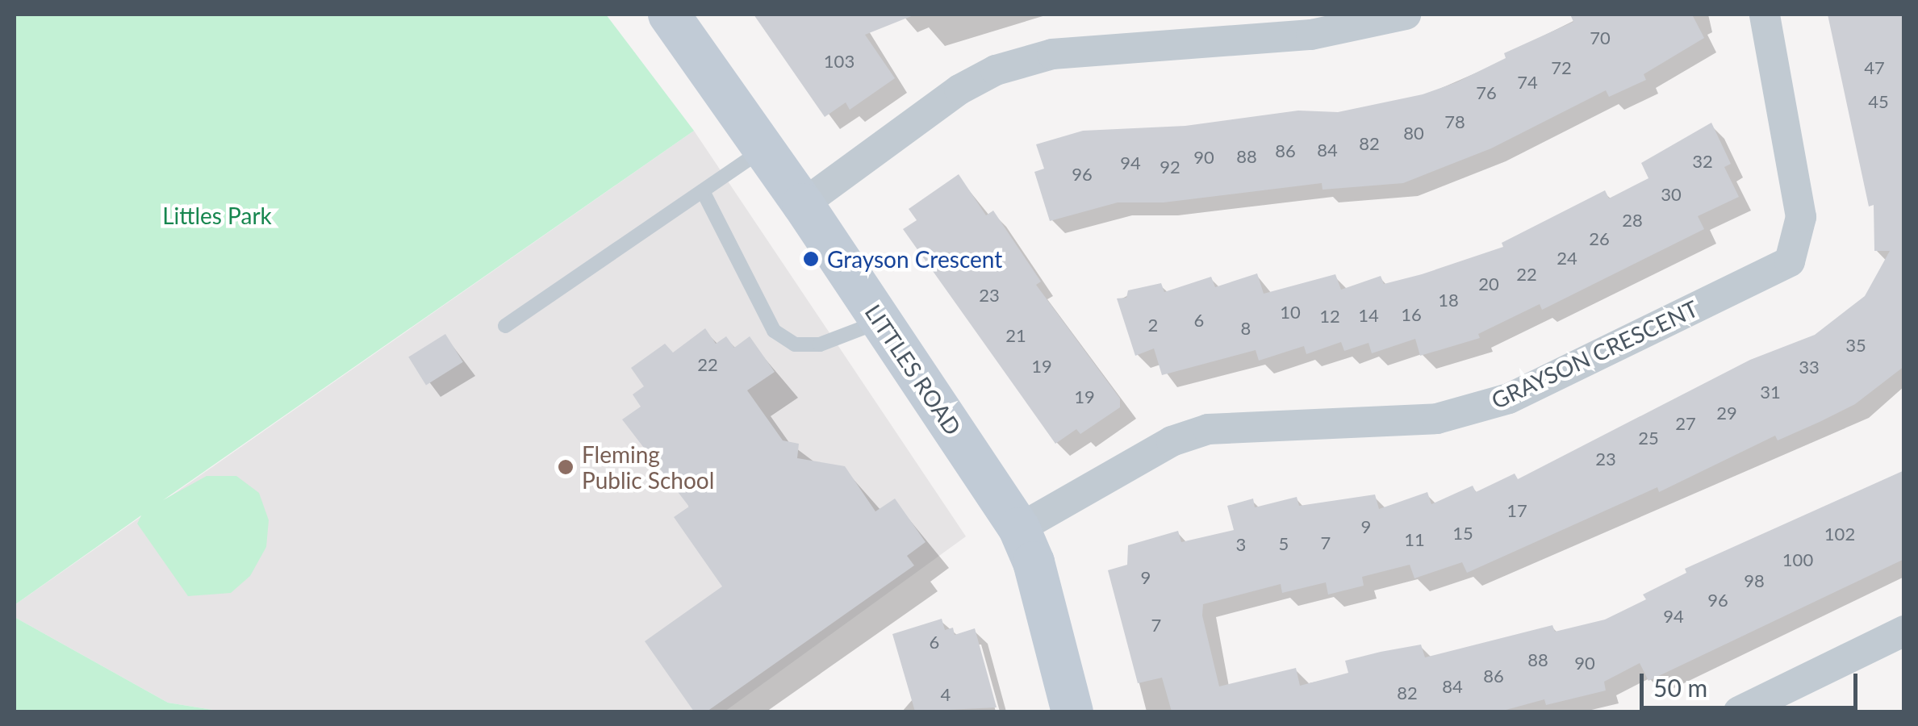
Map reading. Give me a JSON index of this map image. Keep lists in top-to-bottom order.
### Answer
{
  "streets": {
    "street": ["GRAYSON CRESCENT", "LITTLES ROAD"]
  },
  "crossings": [
    ["GRAYSON CRESCENT", "LITTLES ROAD"]
  ],
  "parks": ["Littles Park"],
  "places": ["Grayson Crescent", "Fleming Public School"],
  "house_numbers": [
    "70",
    "103",
    "72",
    "47",
    "74",
    "76",
    "45",
    "78",
    "80",
    "82",
    "84",
    "86",
    "88",
    "90",
    "32",
    "94",
    "92",
    "96",
    "30",
    "28",
    "26",
    "24",
    "22",
    "20",
    "23",
    "18",
    "10",
    "16",
    "14",
    "12",
    "6",
    "2",
    "8",
    "21",
    "35",
    "22",
    "19",
    "33",
    "31",
    "19",
    "29",
    "27",
    "25",
    "23",
    "17",
    "9",
    "15",
    "102",
    "11",
    "7",
    "5",
    "3",
    "100",
    "9",
    "98",
    "96",
    "94",
    "7",
    "6",
    "88",
    "90",
    "86",
    "84",
    "82",
    "4"
  ],
  "scale_bar": "50 m"
}
